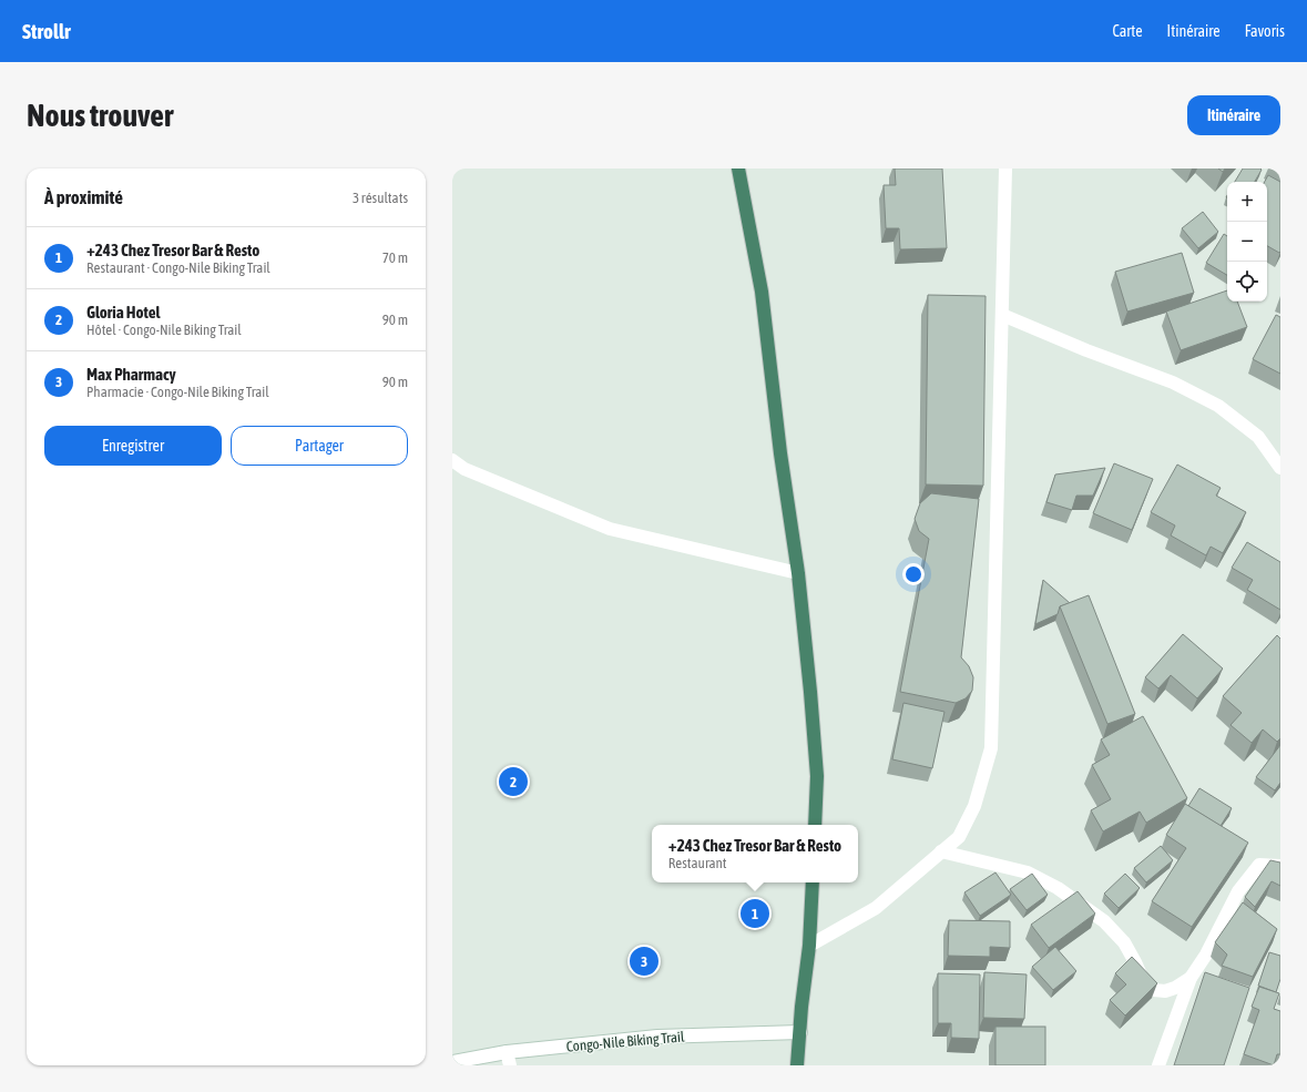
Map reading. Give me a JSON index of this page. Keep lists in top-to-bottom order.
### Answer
{
  "streets": {
    "street": ["Congo-Nile Biking Trail"]
  },
  "page": {
    "header": "Strollr",
    "nav": ["Carte", "Itinéraire", "Favoris"],
    "buttons": [
      "Itinéraire",
      ["Enregistrer", "Partager"]
    ],
    "title": "Nous trouver",
    "heading": ["À proximité", "3 résultats"],
    "map_buttons": ["+", "−"],
    "list": [
      {
        "mark": "1",
        "name": "+243 Chez Tresor Bar & Resto",
        "note": "Restaurant · Congo-Nile Biking Trail",
        "value": "70 m"
      },
      {
        "mark": "2",
        "name": "Gloria Hotel",
        "note": "Hôtel · Congo-Nile Biking Trail",
        "value": "90 m"
      },
      {
        "mark": "3",
        "name": "Max Pharmacy",
        "note": "Pharmacie · Congo-Nile Biking Trail",
        "value": "90 m"
      }
    ],
    "pins": ["2", "1", "3"],
    "popup": ["+243 Chez Tresor Bar & Resto", "Restaurant"]
  }
}
